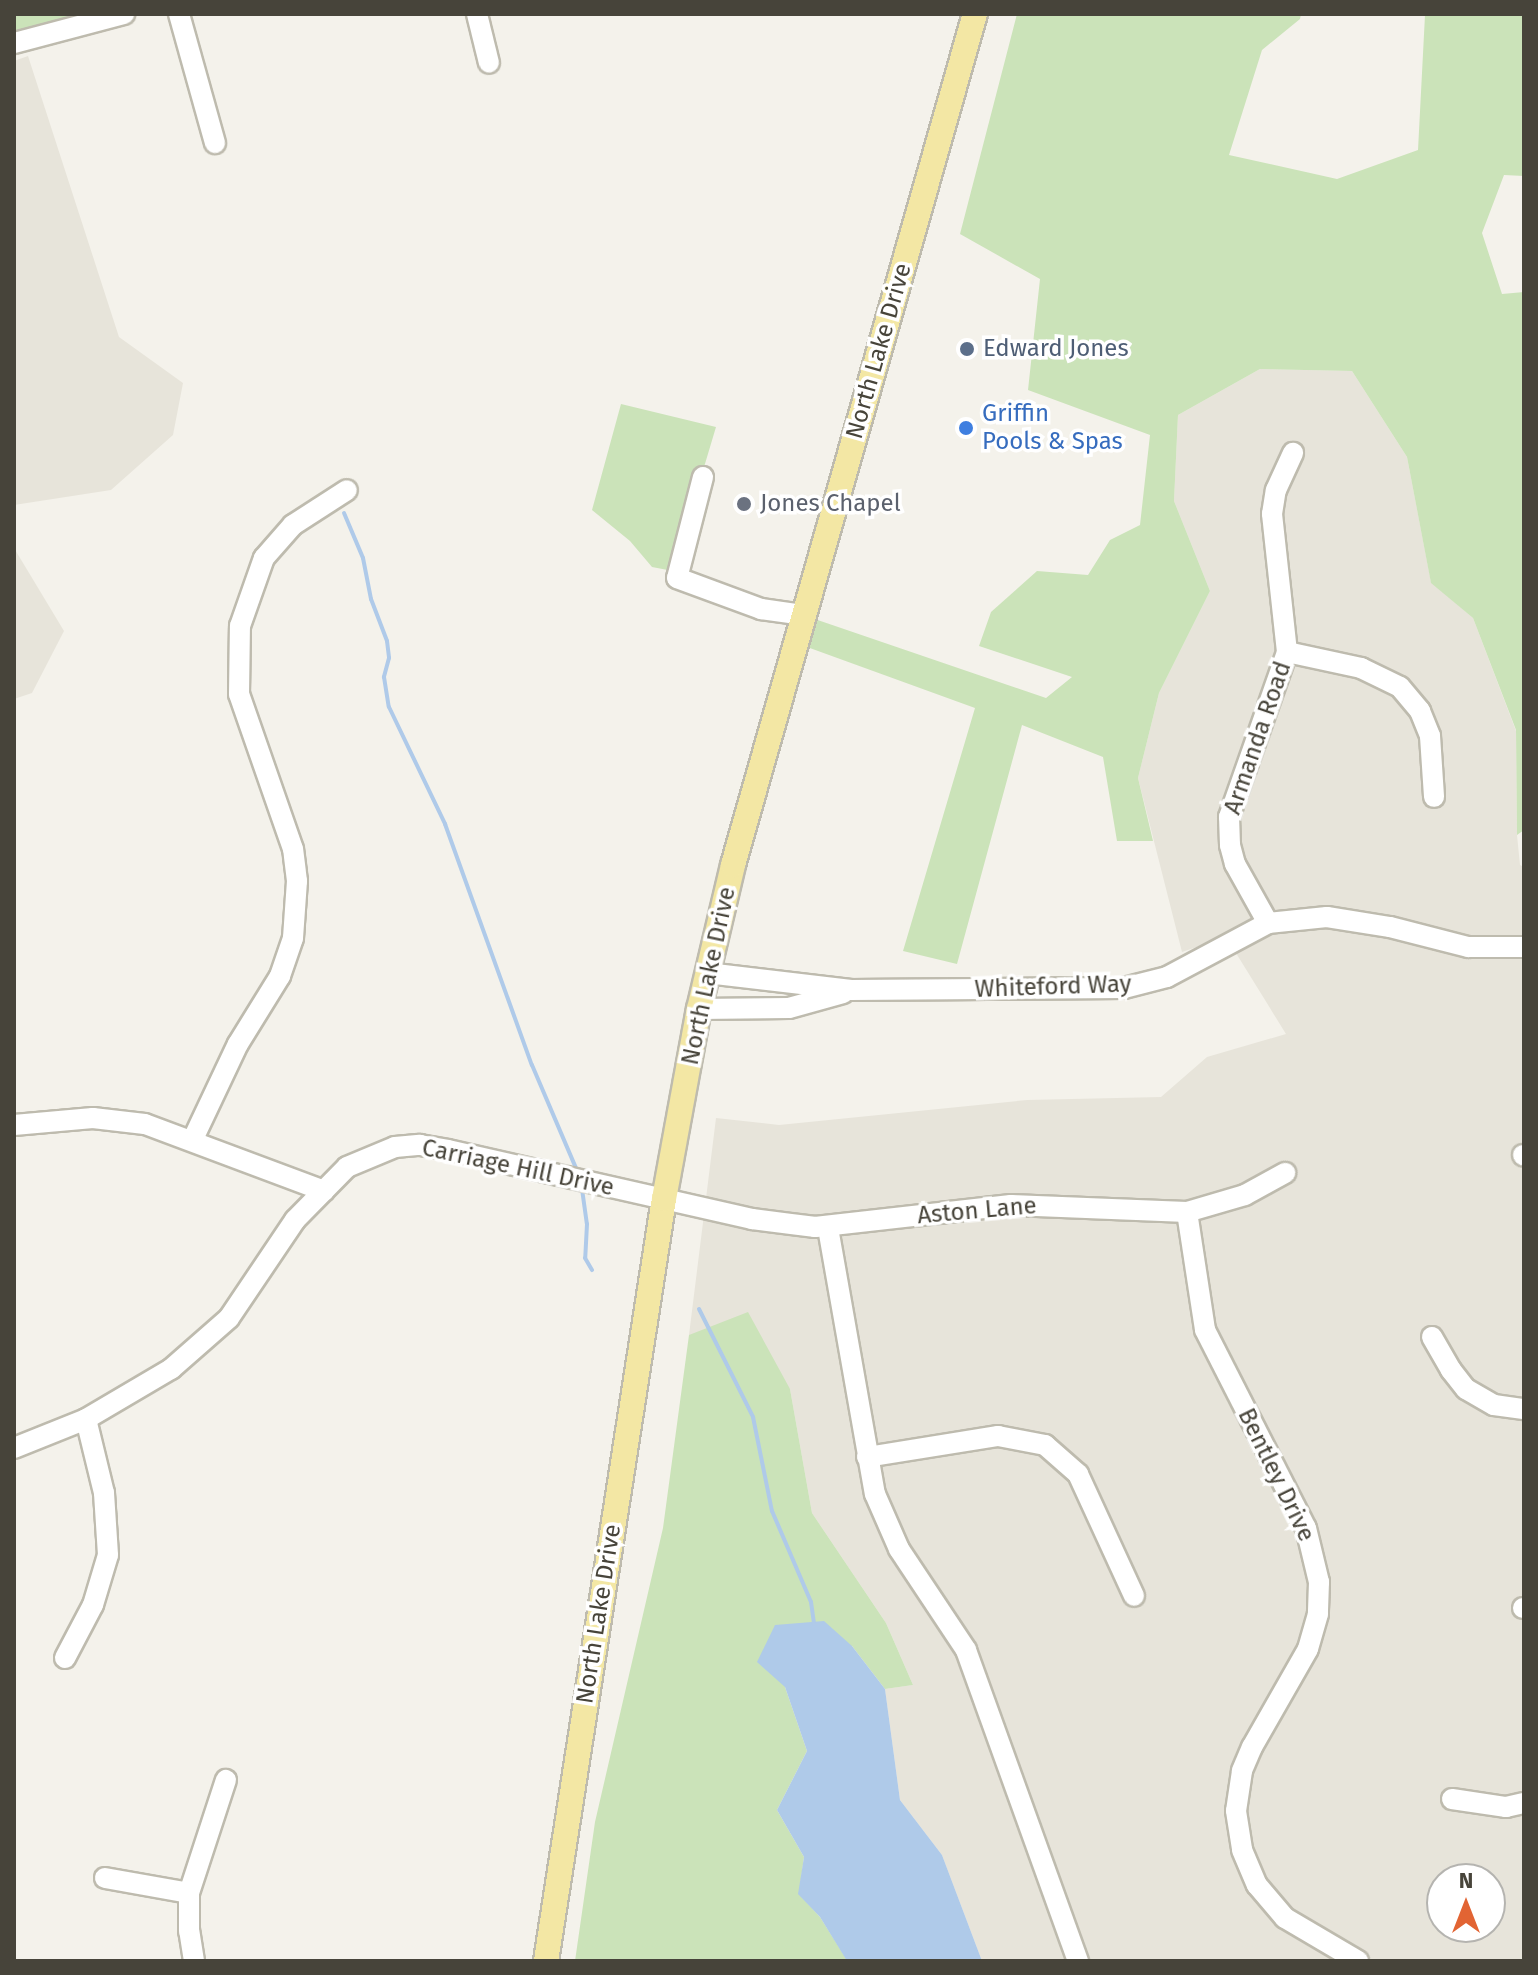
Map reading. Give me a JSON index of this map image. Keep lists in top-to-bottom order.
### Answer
{
  "streets": {
    "main road": ["North Lake Drive"],
    "street": [
      "Armanda Road",
      "Whiteford Way",
      "Carriage Hill Drive",
      "Aston Lane",
      "Bentley Drive"
    ]
  },
  "crossings": [
    ["North Lake Drive", "Whiteford Way"],
    ["North Lake Drive", "Carriage Hill Drive"],
    ["North Lake Drive", "Aston Lane"],
    ["Armanda Road", "Whiteford Way"],
    ["Carriage Hill Drive", "Aston Lane"],
    ["Aston Lane", "Bentley Drive"]
  ],
  "places": ["Edward Jones", "Griffin Pools & Spas", "Jones Chapel"],
  "north": "top"
}
